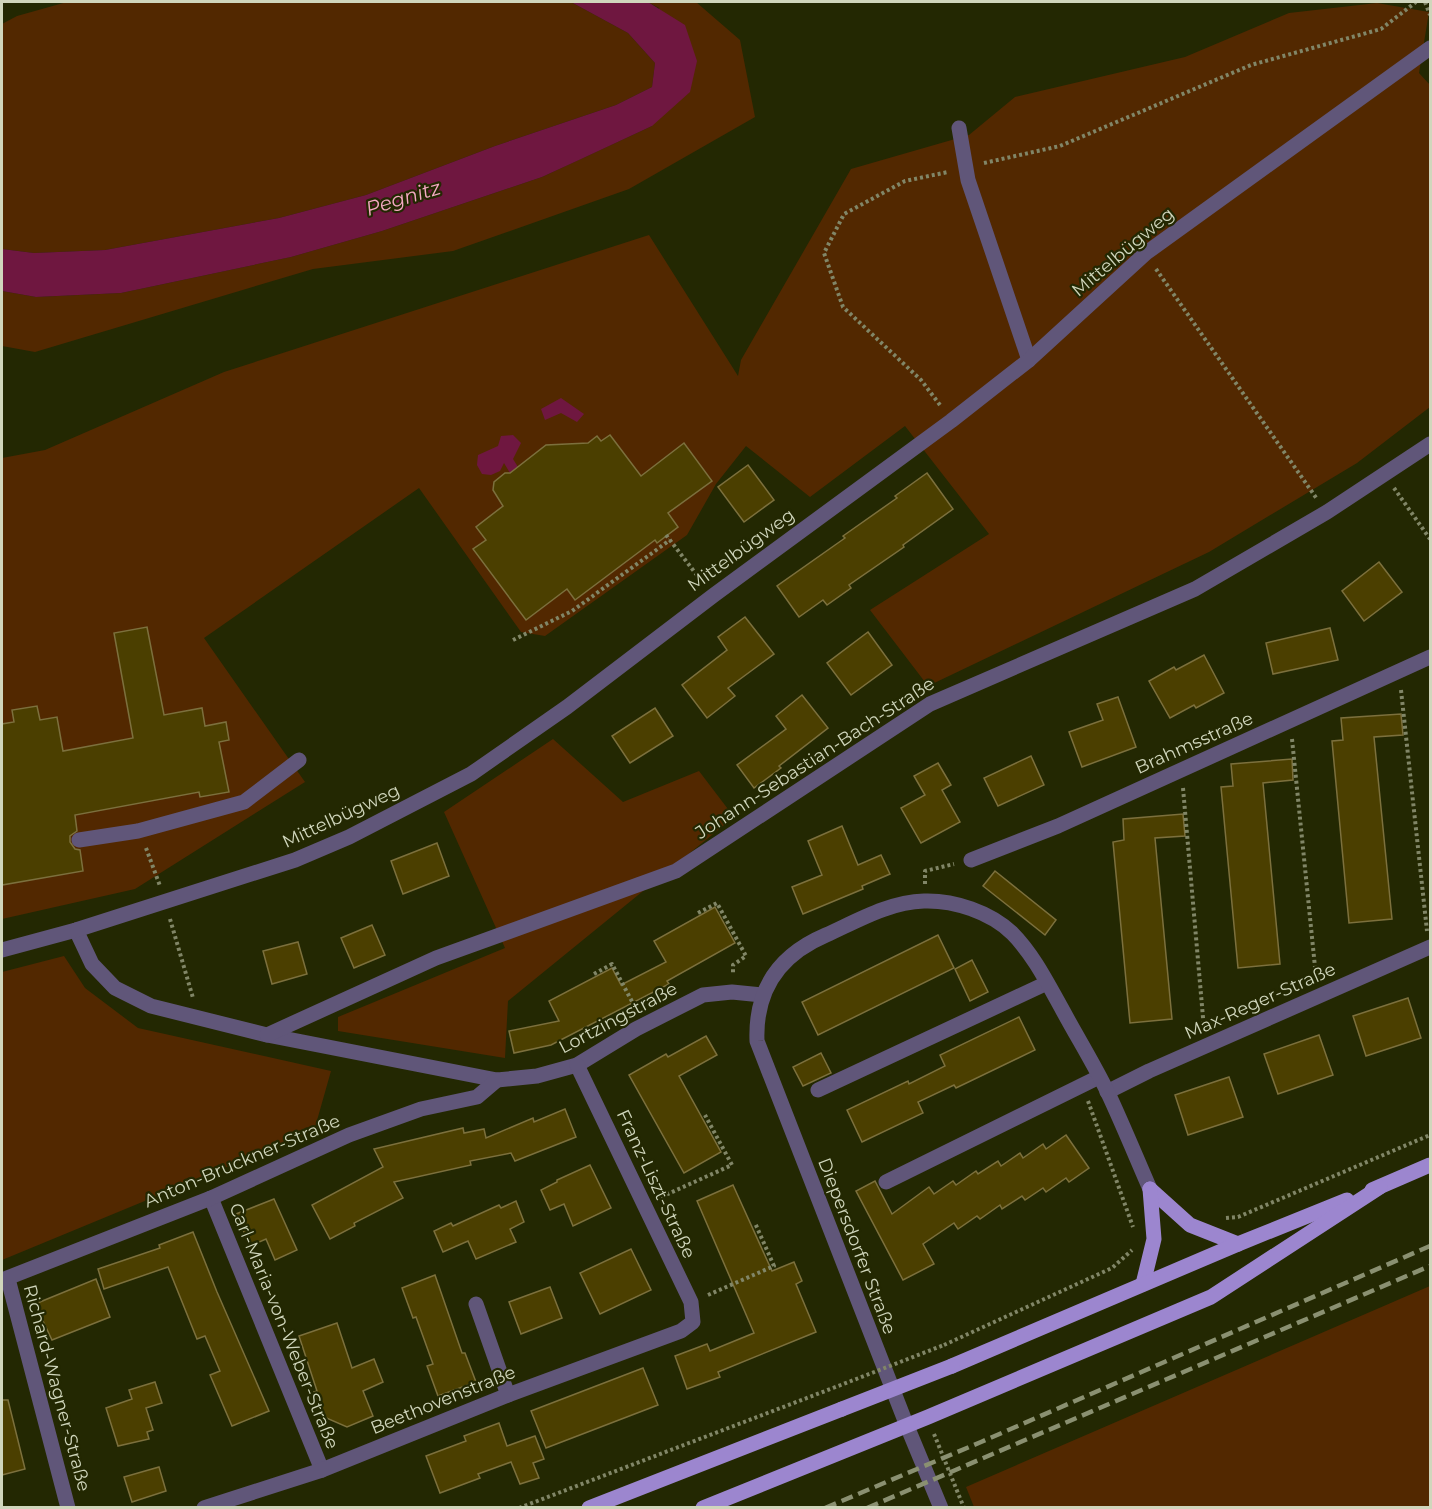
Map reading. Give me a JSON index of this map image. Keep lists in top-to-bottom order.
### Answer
{
  "streets": {
    "street": [
      "Mittelbügweg",
      "Brahmsstraße",
      "Johann-Sebastian-Bach-Straße",
      "Max-Reger-Straße",
      "Lortzingstraße",
      "Anton-Bruckner-Straße",
      "Franz-Liszt-Straße",
      "Diepersdorfer Straße",
      "Carl-Maria-von-Weber-Straße",
      "Richard-Wagner-Straße",
      "Beethovenstraße"
    ]
  },
  "crossings": [
    ["Mittelbügweg", "Lortzingstraße"],
    ["Johann-Sebastian-Bach-Straße", "Lortzingstraße"],
    ["Lortzingstraße", "Anton-Bruckner-Straße"],
    ["Lortzingstraße", "Franz-Liszt-Straße"],
    ["Lortzingstraße", "Diepersdorfer Straße"],
    ["Anton-Bruckner-Straße", "Carl-Maria-von-Weber-Straße"],
    ["Anton-Bruckner-Straße", "Richard-Wagner-Straße"],
    ["Franz-Liszt-Straße", "Beethovenstraße"],
    ["Carl-Maria-von-Weber-Straße", "Beethovenstraße"]
  ],
  "water": ["Pegnitz"]
}
